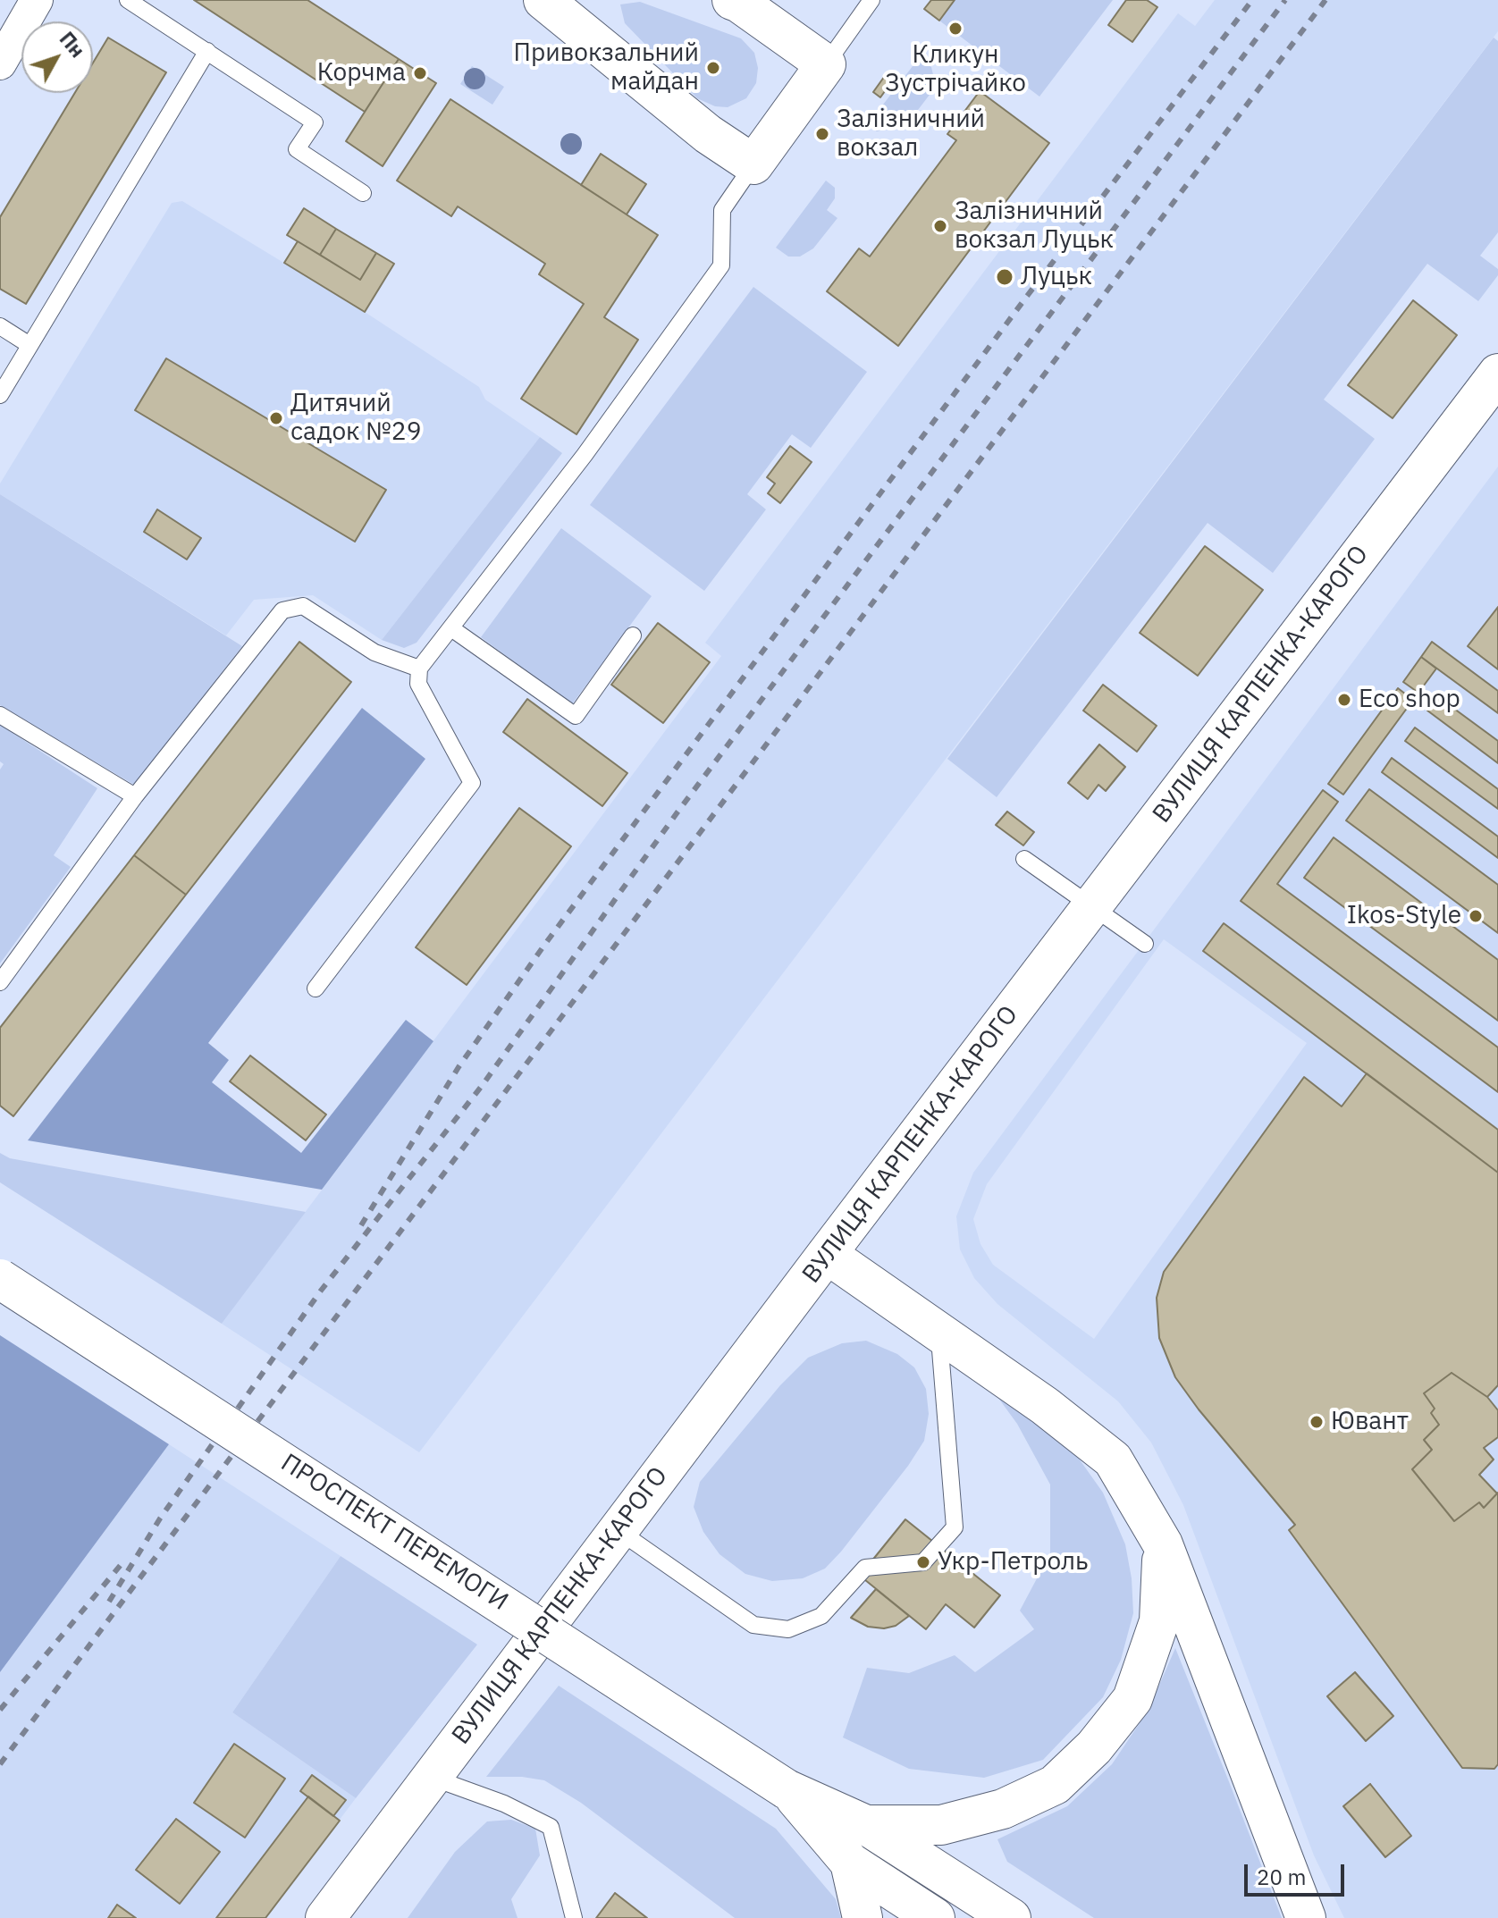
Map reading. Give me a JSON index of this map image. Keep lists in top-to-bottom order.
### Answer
{
  "streets": {
    "main road": ["ВУЛИЦЯ КАРПЕНКА-КАРОГО", "ПРОСПЕКТ ПЕРЕМОГИ"]
  },
  "places": [
    "Кликун Зустрічайко",
    "Привокзальний майдан",
    "Корчма",
    "Залізничний вокзал",
    "Залізничний вокзал Луцьк",
    "Луцьк",
    "Дитячий садок №29",
    "Eco shop",
    "Ikos-Style",
    "Ювант",
    "Укр-Петроль"
  ],
  "scale_bar": "20 m",
  "north": "top right"
}
